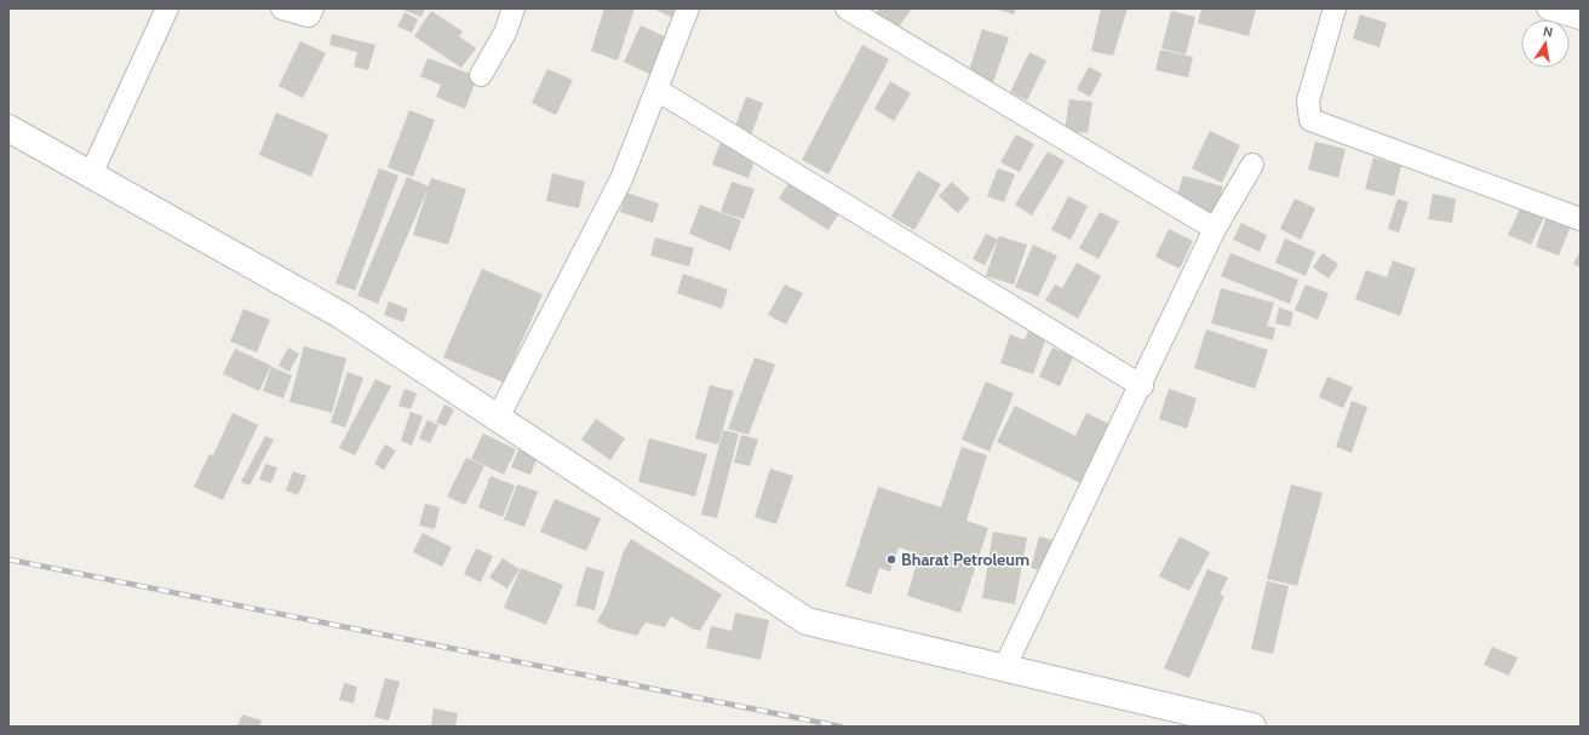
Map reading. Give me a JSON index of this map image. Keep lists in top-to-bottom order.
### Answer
{
  "places": ["Bharat Petroleum"],
  "north": "top"
}
